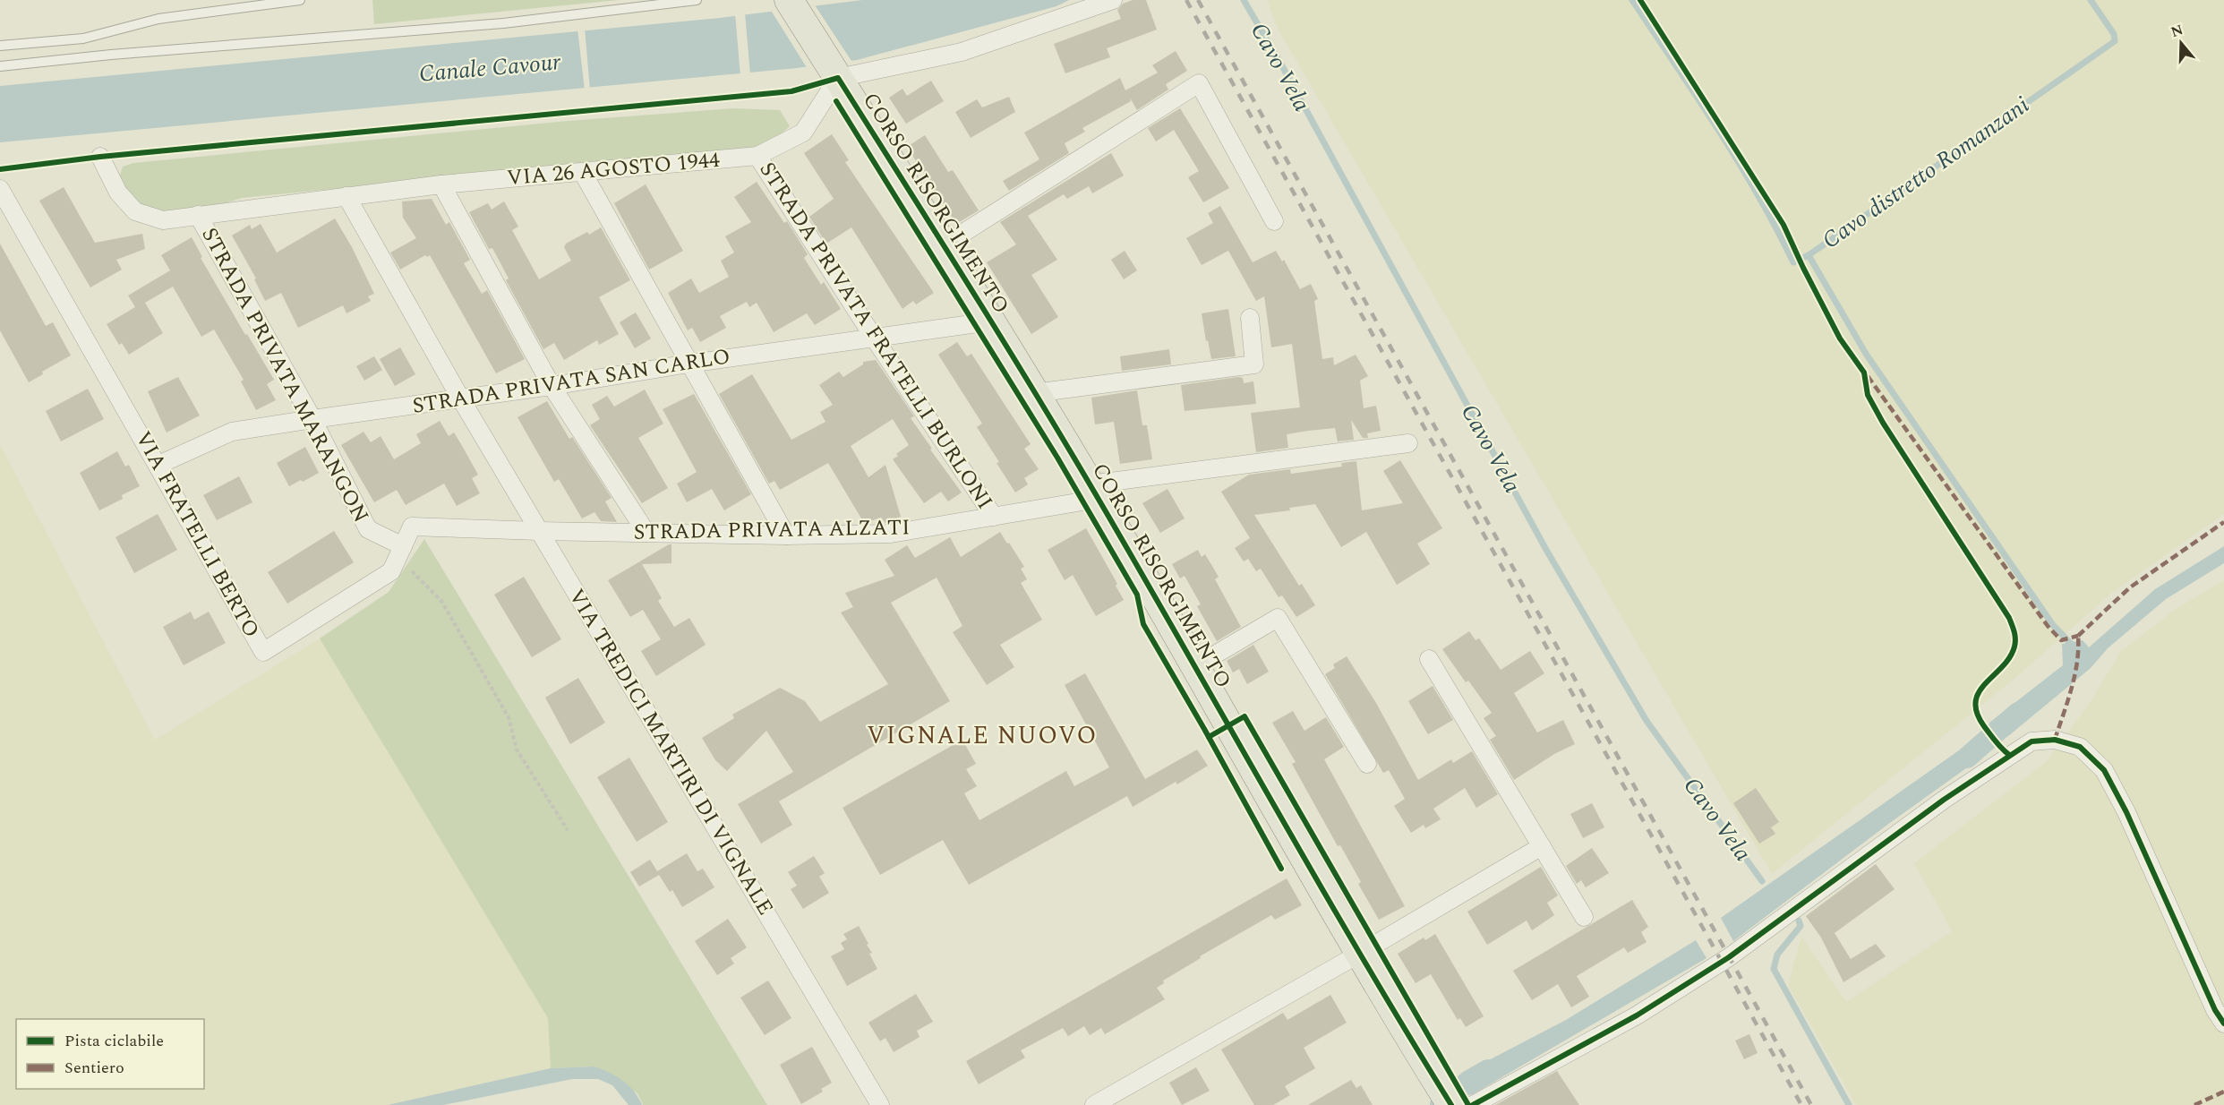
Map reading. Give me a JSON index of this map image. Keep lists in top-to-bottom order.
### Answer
{
  "streets": {
    "main road": ["CORSO RISORGIMENTO"],
    "street": [
      "VIA 26 AGOSTO 1944",
      "STRADA PRIVATA FRATELLI BURLONI",
      "STRADA PRIVATA MARANGON",
      "STRADA PRIVATA SAN CARLO",
      "STRADA PRIVATA ALZATI",
      "VIA FRATELLI BERTO",
      "VIA TREDICI MARTIRI DI VIGNALE"
    ]
  },
  "crossings": [
    ["VIA 26 AGOSTO 1944", "CORSO RISORGIMENTO"],
    ["VIA 26 AGOSTO 1944", "STRADA PRIVATA FRATELLI BURLONI"],
    ["VIA 26 AGOSTO 1944", "STRADA PRIVATA MARANGON"],
    ["VIA 26 AGOSTO 1944", "VIA TREDICI MARTIRI DI VIGNALE"],
    ["CORSO RISORGIMENTO", "STRADA PRIVATA SAN CARLO"],
    ["CORSO RISORGIMENTO", "STRADA PRIVATA ALZATI"],
    ["STRADA PRIVATA FRATELLI BURLONI", "STRADA PRIVATA SAN CARLO"],
    ["STRADA PRIVATA FRATELLI BURLONI", "STRADA PRIVATA ALZATI"],
    ["STRADA PRIVATA MARANGON", "STRADA PRIVATA SAN CARLO"],
    ["STRADA PRIVATA SAN CARLO", "VIA FRATELLI BERTO"],
    ["STRADA PRIVATA SAN CARLO", "VIA TREDICI MARTIRI DI VIGNALE"],
    ["STRADA PRIVATA ALZATI", "VIA TREDICI MARTIRI DI VIGNALE"]
  ],
  "districts": ["VIGNALE NUOVO"],
  "water": ["Cavo Vela", "Canale Cavour", "Cavo distretto Romanzani"],
  "legend": ["Pista ciclabile", "Sentiero"],
  "north": "top"
}
